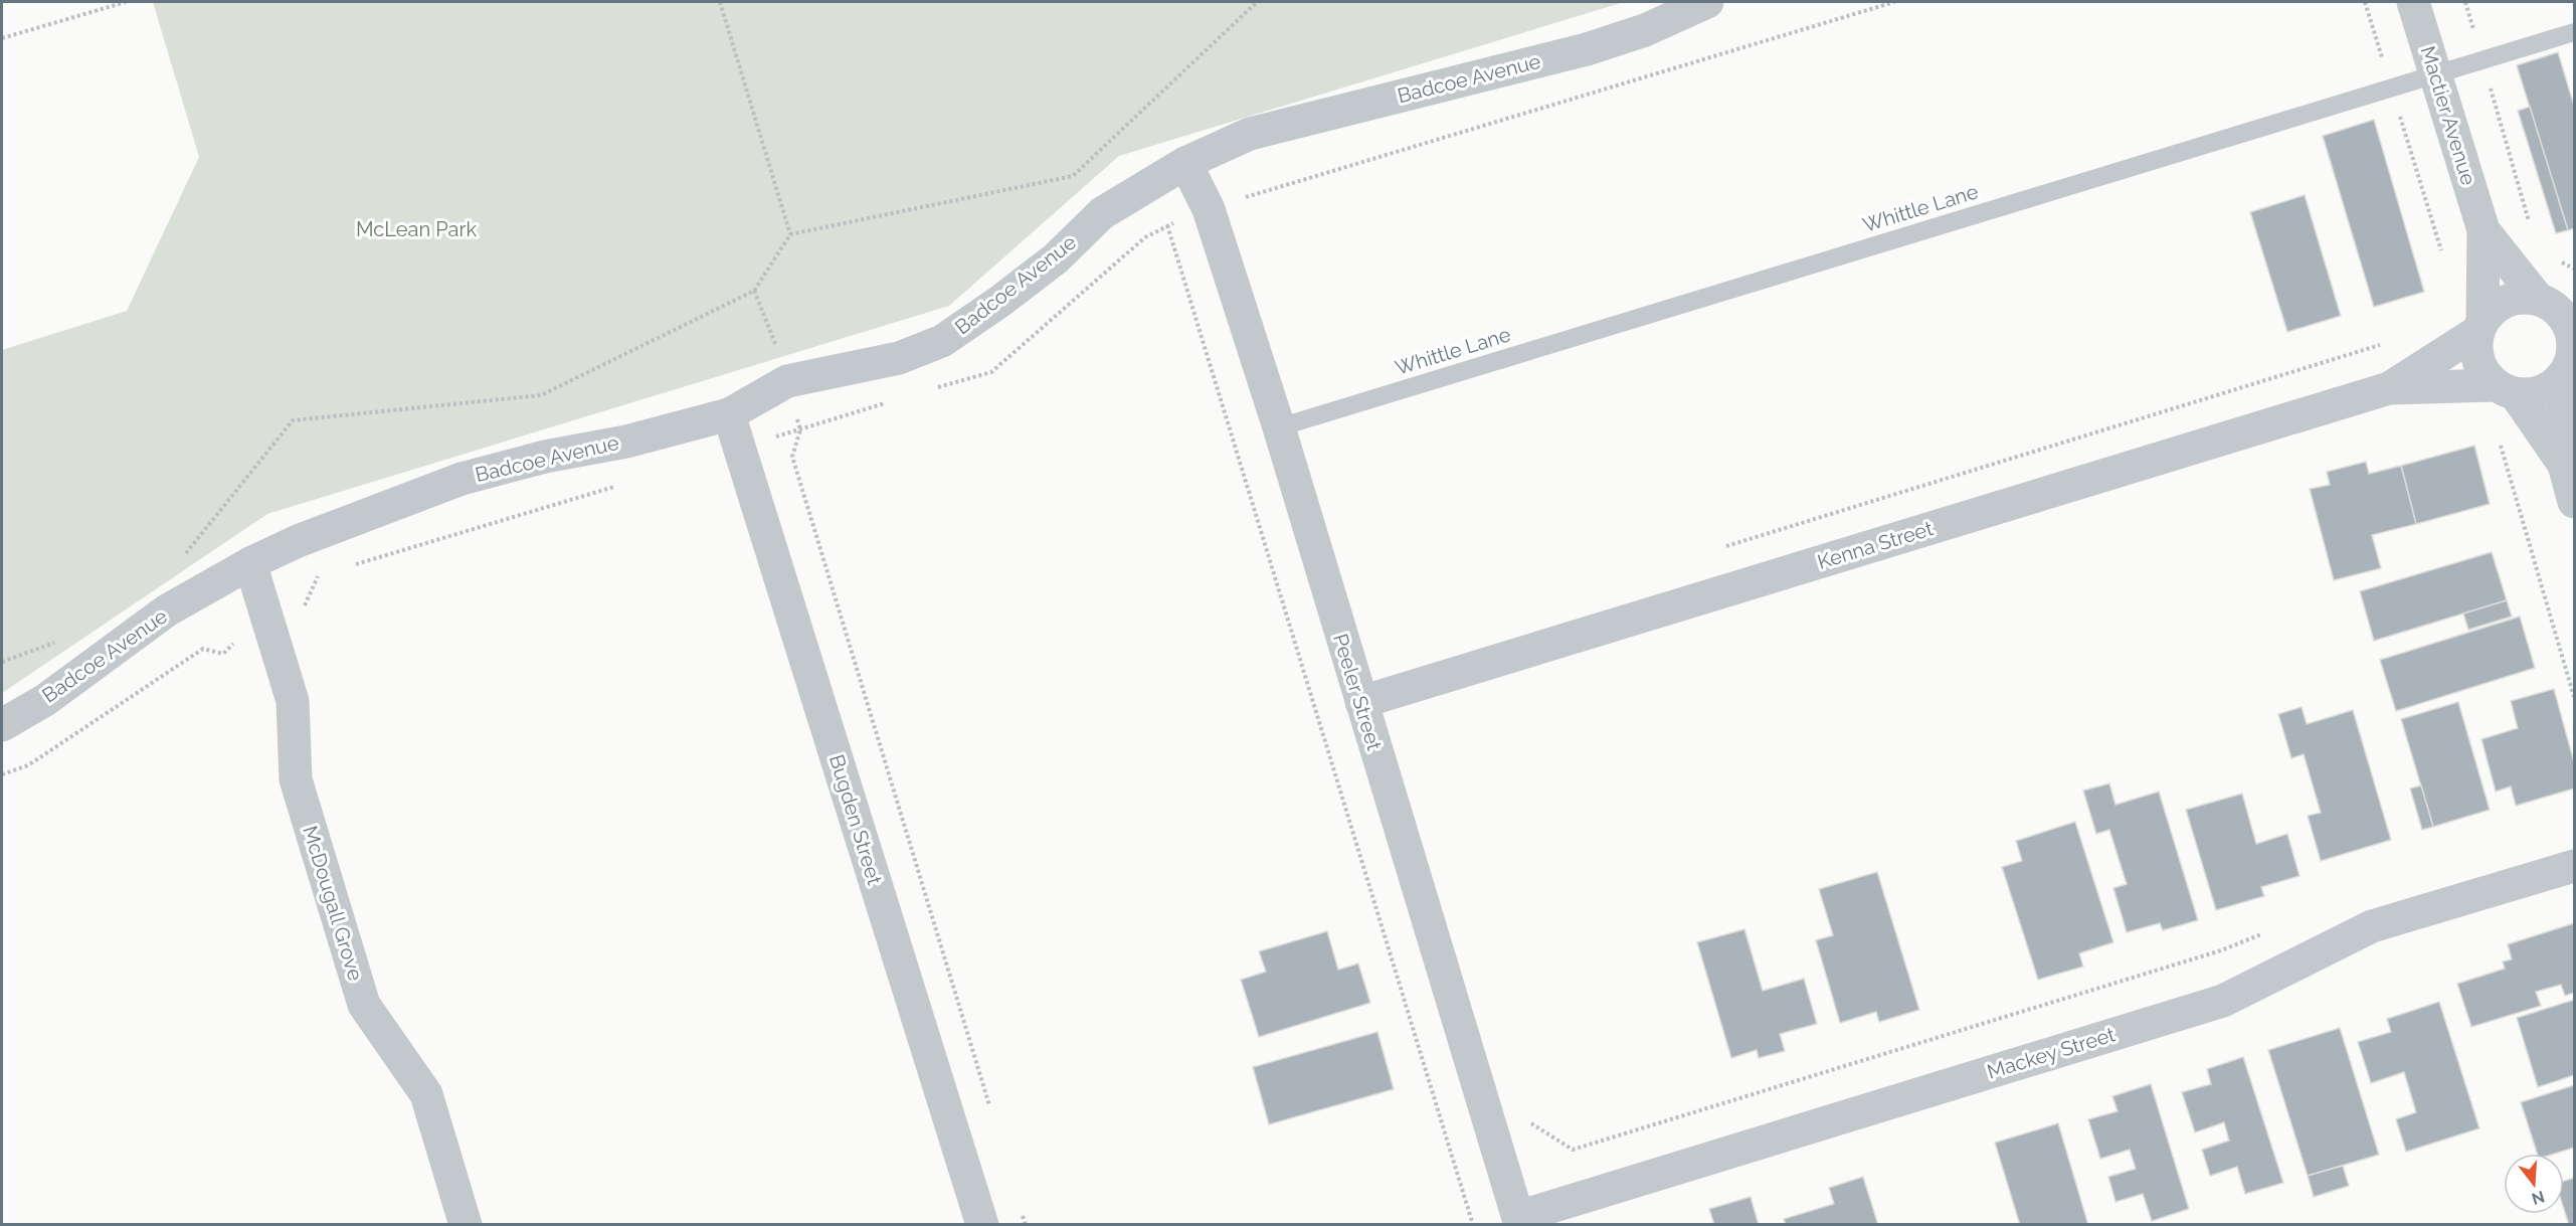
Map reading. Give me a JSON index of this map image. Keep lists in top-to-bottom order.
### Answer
{
  "streets": {
    "street": [
      "Badcoe Avenue",
      "Mactier Avenue",
      "Kenna Street",
      "Peeler Street",
      "Bugden Street",
      "McDougall Grove",
      "Mackey Street"
    ],
    "lane": ["Whittle Lane"]
  },
  "crossings": [
    ["Badcoe Avenue", "Peeler Street"],
    ["Badcoe Avenue", "Bugden Street"],
    ["Badcoe Avenue", "McDougall Grove"],
    ["Mactier Avenue", "Whittle Lane"],
    ["Mactier Avenue", "Kenna Street"],
    ["Whittle Lane", "Peeler Street"],
    ["Kenna Street", "Peeler Street"],
    ["Peeler Street", "Mackey Street"]
  ],
  "parks": ["McLean Park"],
  "north": "bottom"
}
